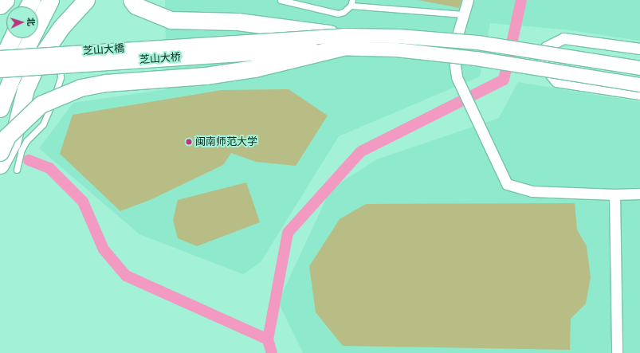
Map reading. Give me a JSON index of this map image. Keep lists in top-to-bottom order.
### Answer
{
  "streets": {
    "street": ["芝山大橋", "芝山大桥"]
  },
  "crossings": [
    ["芝山大橋", "芝山大桥"]
  ],
  "places": ["闽南师范大学"],
  "north": "right"
}
